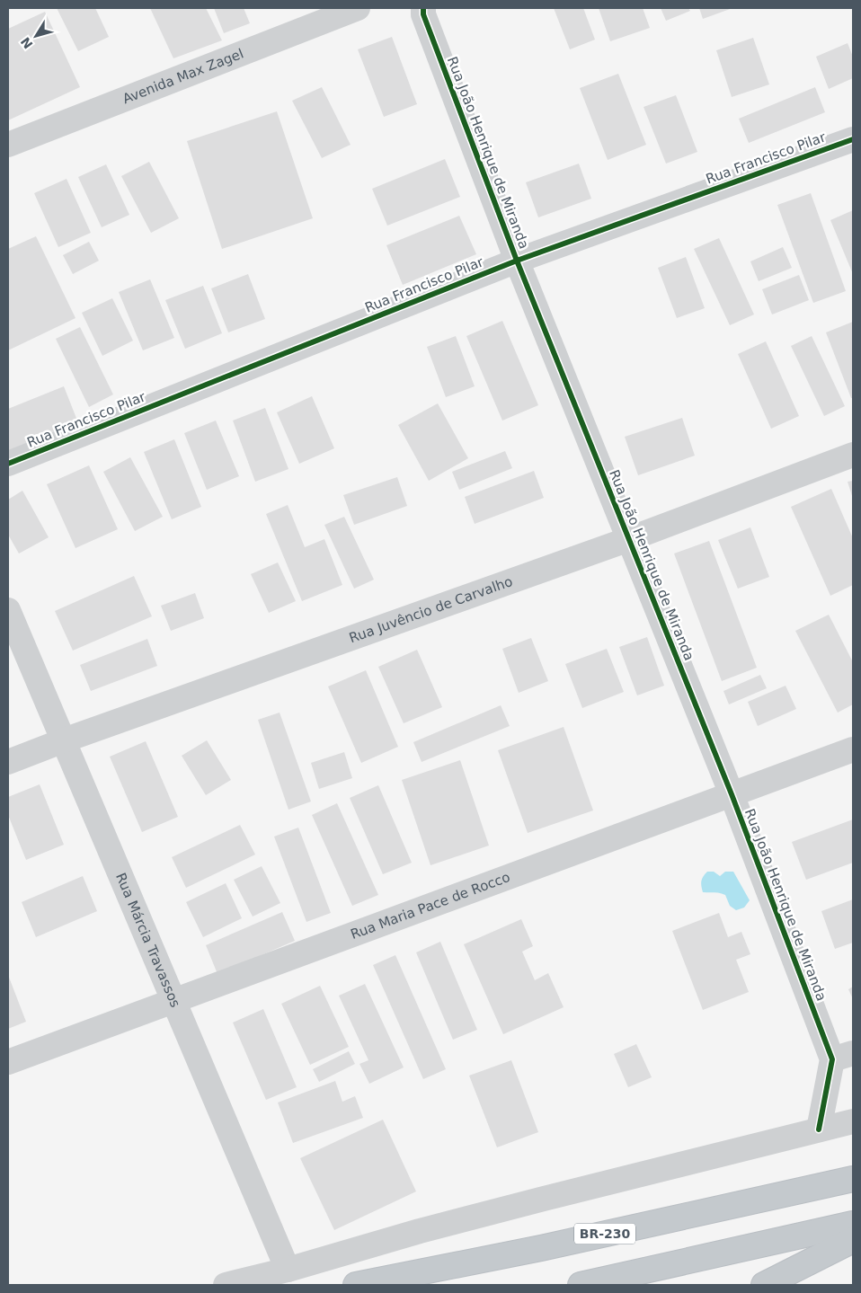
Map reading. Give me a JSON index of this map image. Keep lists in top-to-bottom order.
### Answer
{
  "streets": {
    "highway": ["BR-230"],
    "street": [
      "Avenida Max Zagel",
      "Rua João Henrique de Miranda",
      "Rua Francisco Pilar",
      "Rua Juvêncio de Carvalho",
      "Rua Maria Pace de Rocco",
      "Rua Márcia Travassos"
    ]
  },
  "crossings": [
    ["Rua João Henrique de Miranda", "Rua Francisco Pilar"],
    ["Rua João Henrique de Miranda", "Rua Juvêncio de Carvalho"],
    ["Rua João Henrique de Miranda", "Rua Maria Pace de Rocco"],
    ["Rua Juvêncio de Carvalho", "Rua Márcia Travassos"],
    ["Rua Maria Pace de Rocco", "Rua Márcia Travassos"]
  ],
  "north": "bottom left"
}
